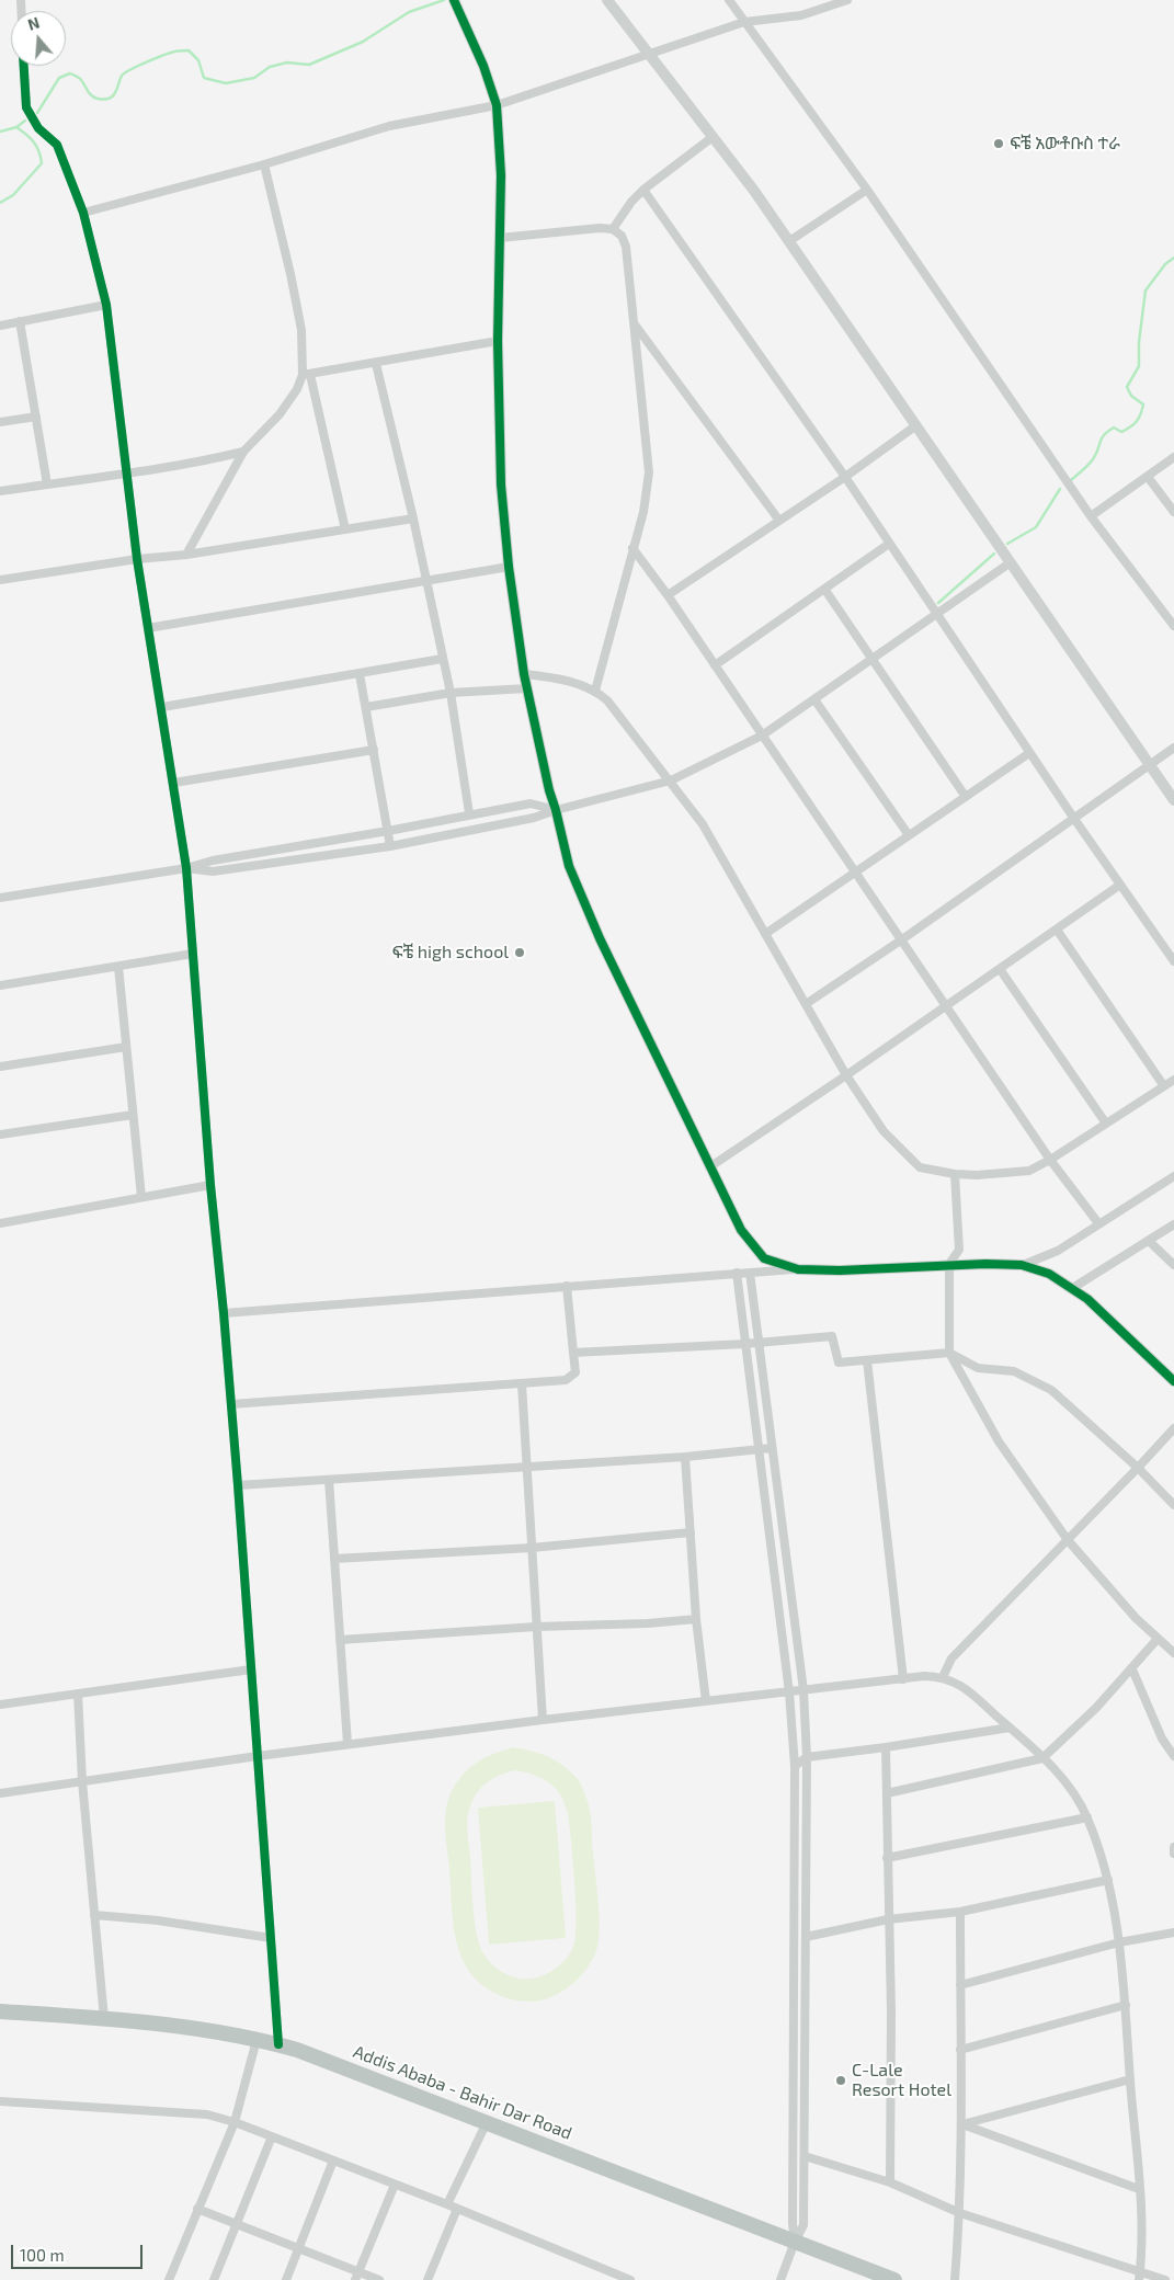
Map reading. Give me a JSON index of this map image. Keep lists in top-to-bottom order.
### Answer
{
  "streets": {
    "highway": ["Addis Ababa - Bahir Dar Road"]
  },
  "places": ["ፍቼ አውቶቡስ ተራ", "ፍቼ high school", "C-Lale Resort Hotel"],
  "scale_bar": "100 m",
  "north": "top"
}
